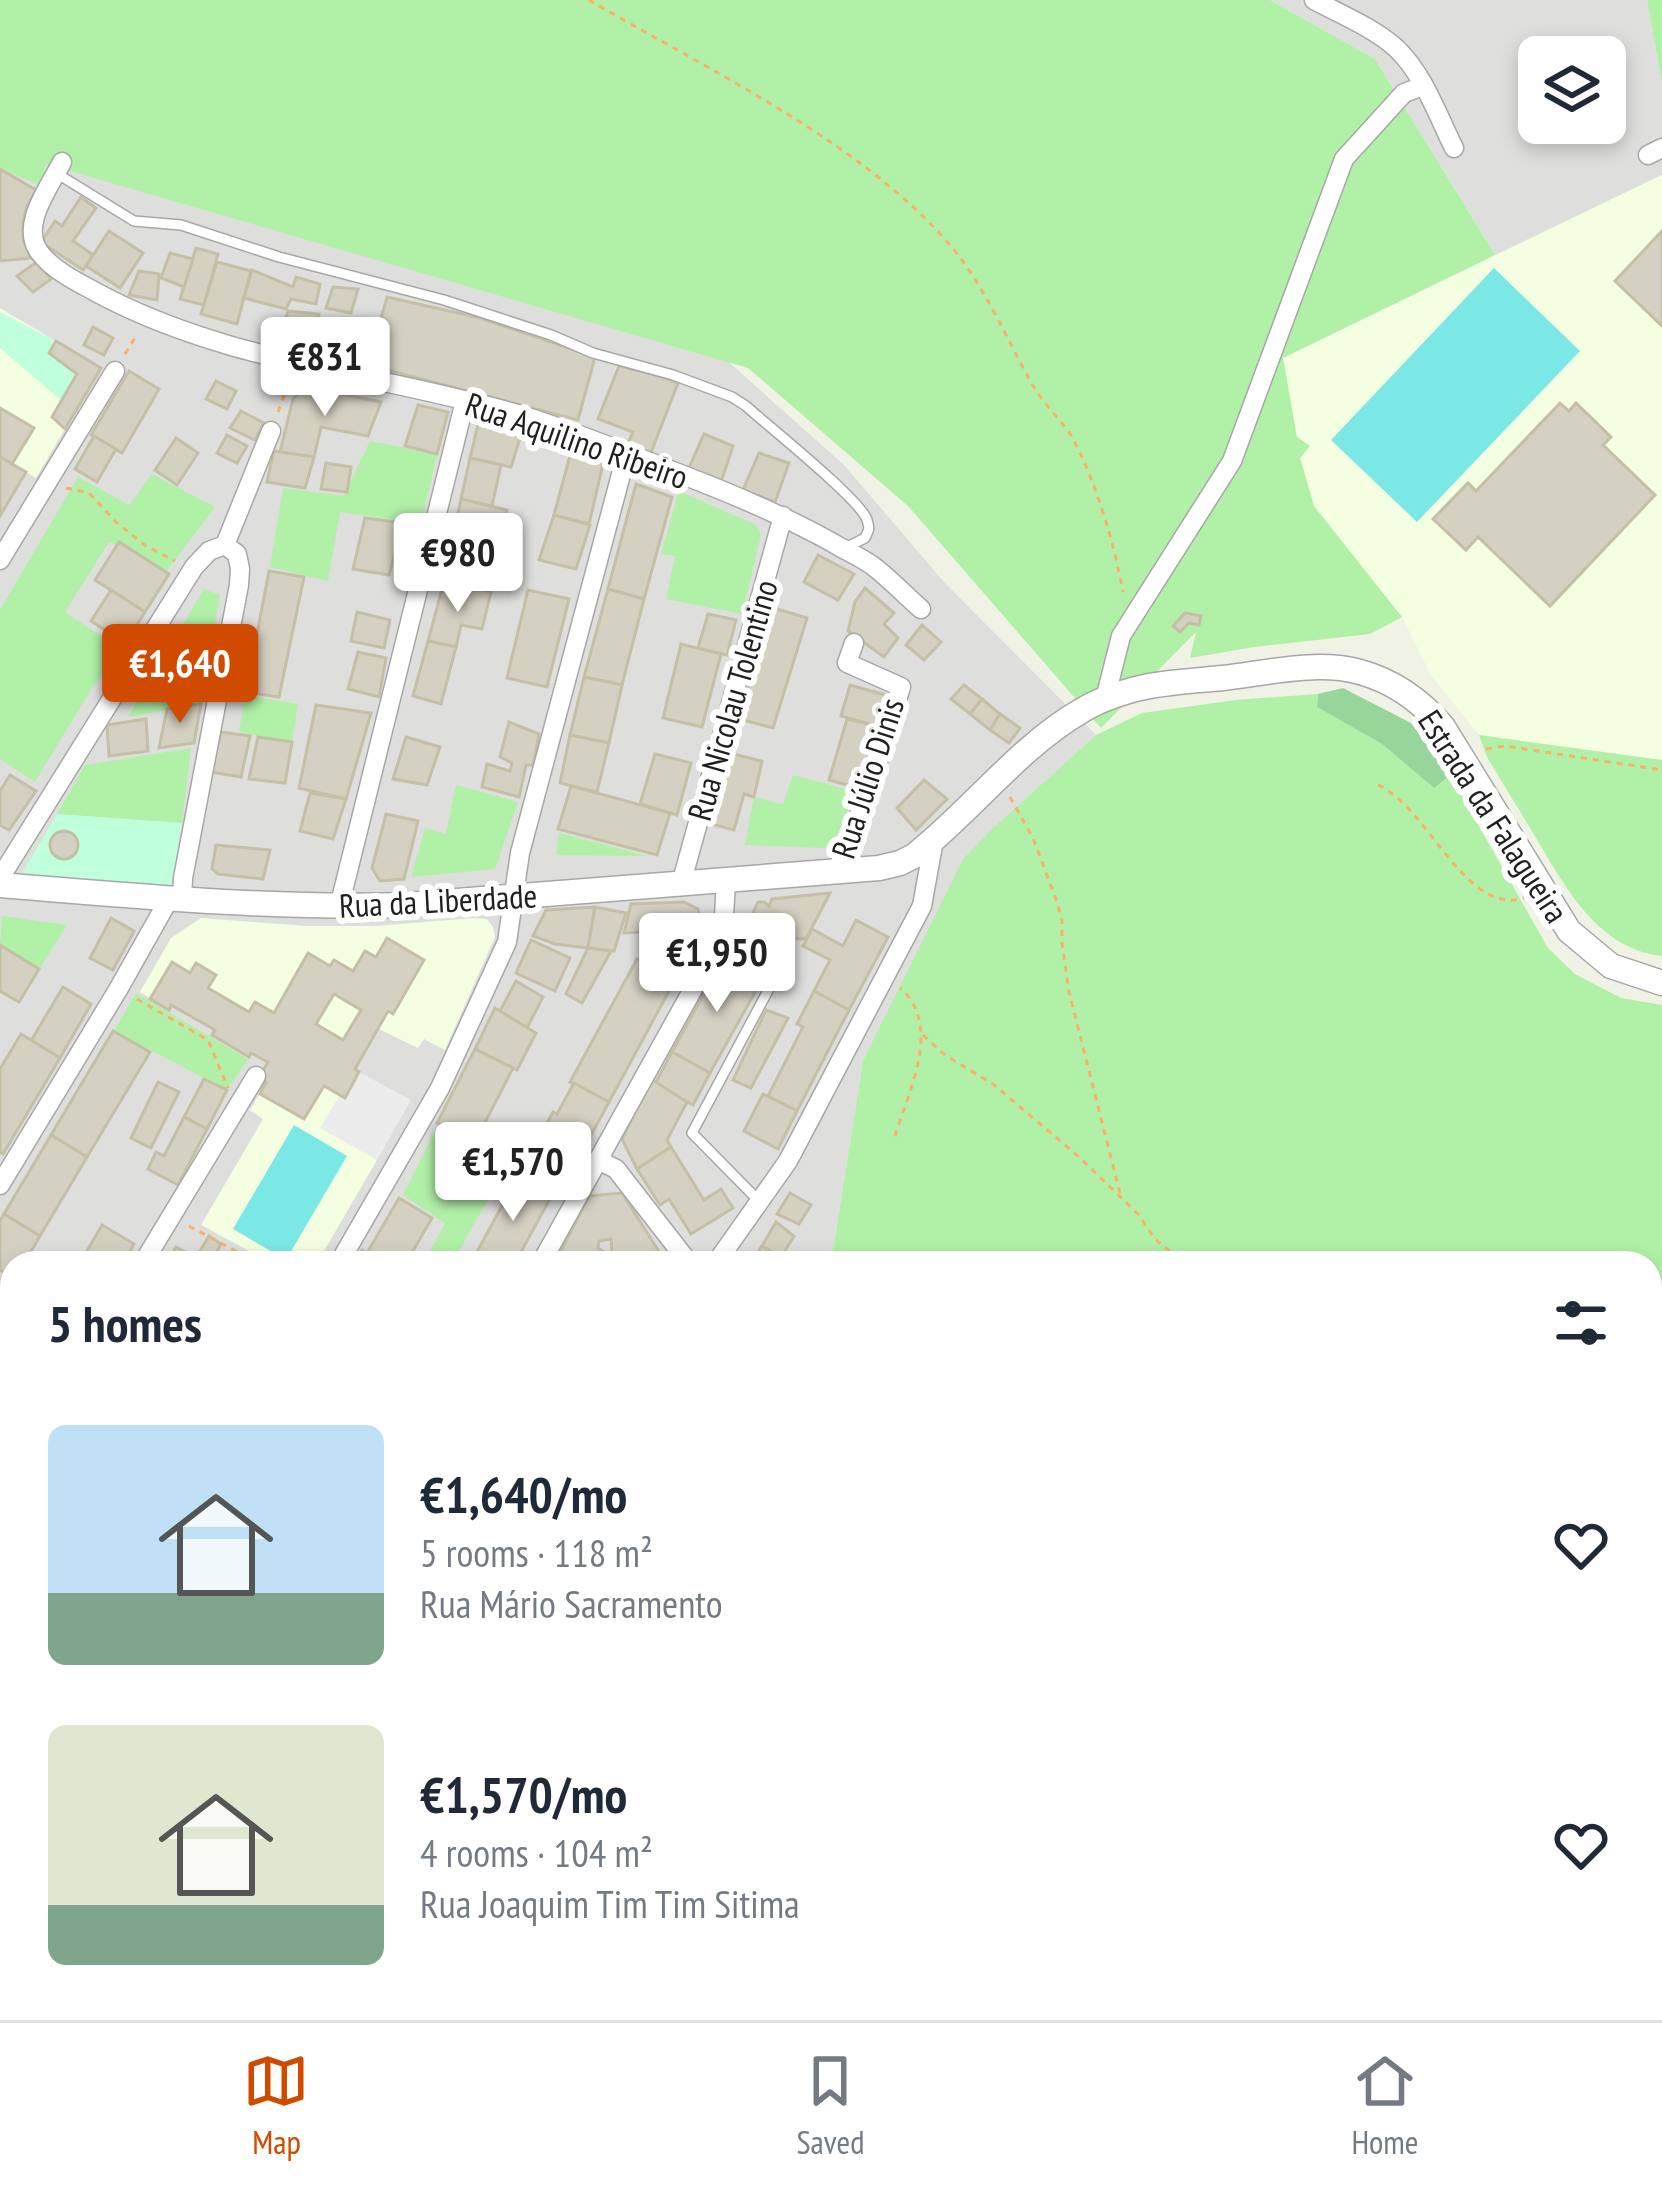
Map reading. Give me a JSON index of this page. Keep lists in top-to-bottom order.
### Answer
{
  "streets": {
    "street": [
      "Rua Aquilino Ribeiro",
      "Rua Nicolau Tolentino",
      "Rua Júlio Dinis",
      "Estrada da Falagueira",
      "Rua da Liberdade"
    ]
  },
  "crossings": [
    ["Rua Aquilino Ribeiro", "Rua Nicolau Tolentino"],
    ["Rua Nicolau Tolentino", "Rua da Liberdade"],
    ["Rua Júlio Dinis", "Rua da Liberdade"],
    ["Estrada da Falagueira", "Rua da Liberdade"]
  ],
  "page": {
    "price": [
      "€831",
      "€980",
      "€1,640",
      "€1,950",
      "€1,570"
    ],
    "heading": "5 homes",
    "list": [
      {
        "name": "€1,640/mo",
        "note": "5 rooms · 118 m² · Rua Mário Sacramento"
      },
      {
        "name": "€1,570/mo",
        "note": "4 rooms · 104 m² · Rua Joaquim Tim Tim Sitima"
      }
    ],
    "tabs": ["Map", "Saved", "Home"]
  }
}
